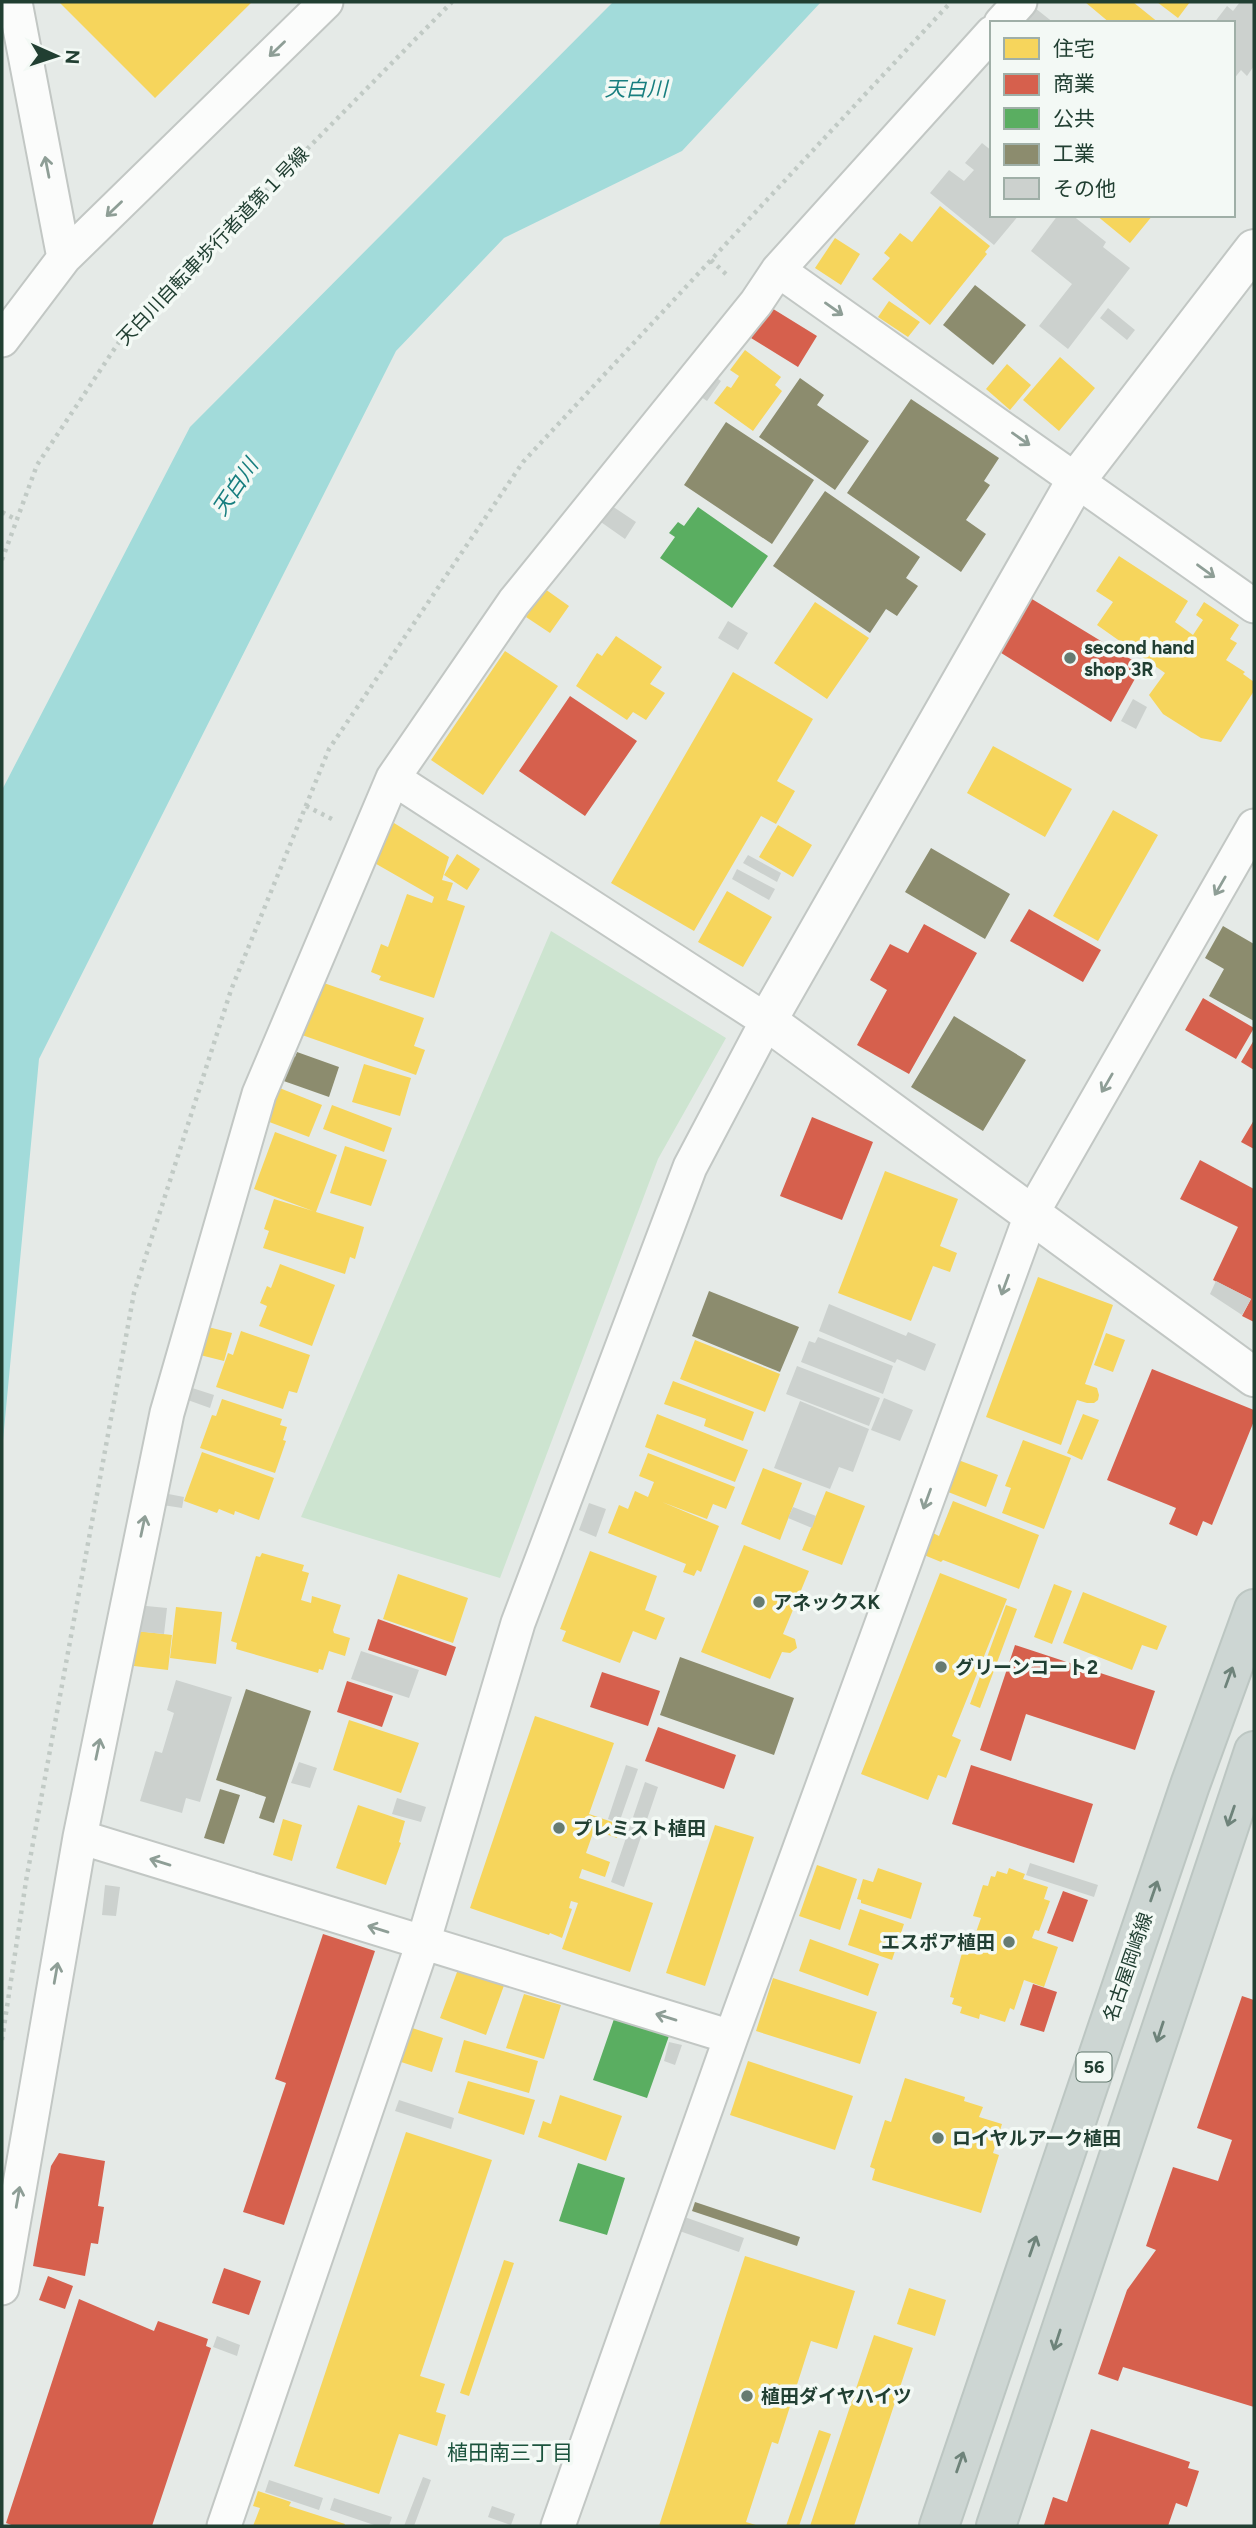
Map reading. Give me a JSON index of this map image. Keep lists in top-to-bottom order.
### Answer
{
  "streets": {
    "main road": ["名古屋岡崎線", "56"],
    "path": ["天白川自転車歩行者道第１号線"]
  },
  "districts": ["植田南三丁目"],
  "water": ["天白川"],
  "places": [
    "second hand shop 3R",
    "アネックスK",
    "グリーンコート2",
    "プレミスト植田",
    "エスポア植田",
    "ロイヤルアーク植田",
    "植田ダイヤハイツ"
  ],
  "legend": [
    "住宅",
    "商業",
    "公共",
    "工業",
    "その他"
  ],
  "north": "right"
}
